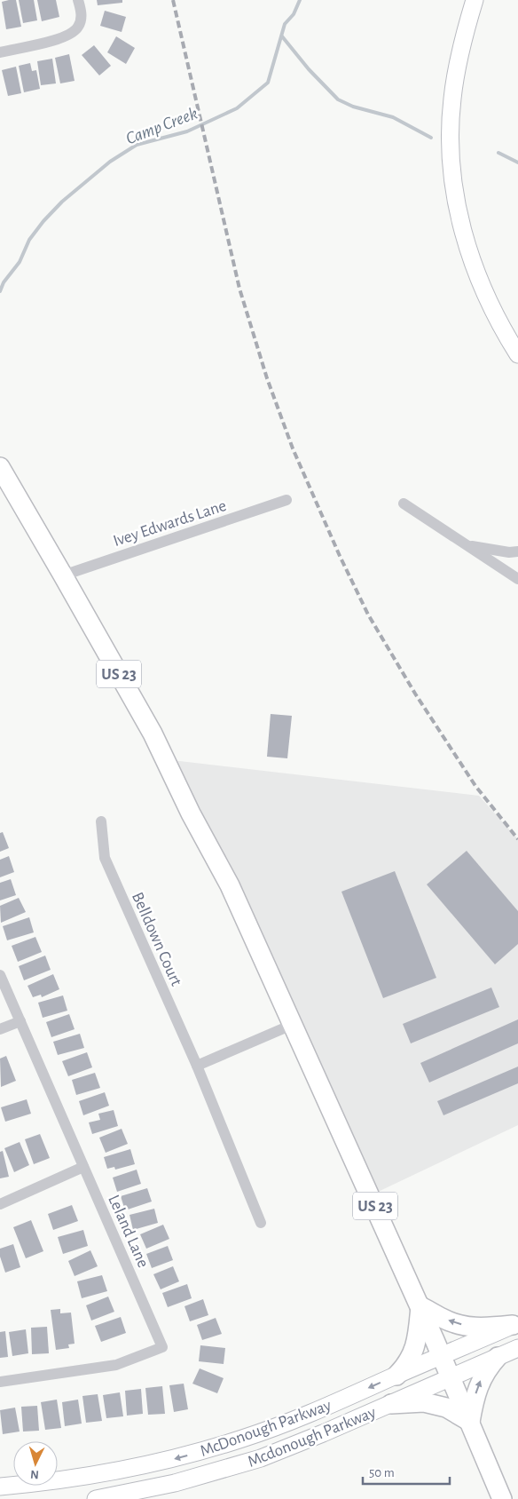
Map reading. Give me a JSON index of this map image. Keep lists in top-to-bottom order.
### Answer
{
  "streets": {
    "main road": ["US 23"],
    "street": [
      "Ivey Edwards Lane",
      "Belldown Court",
      "Leland Lane",
      "McDonough Parkway",
      "Mcdonough Parkway"
    ]
  },
  "crossings": [
    ["Ivey Edwards Lane", "US 23"],
    ["US 23", "McDonough Parkway"],
    ["US 23", "Mcdonough Parkway"]
  ],
  "one_way": ["McDonough Parkway"],
  "water": ["Camp Creek"],
  "scale_bar": "50 m",
  "north": "bottom"
}
